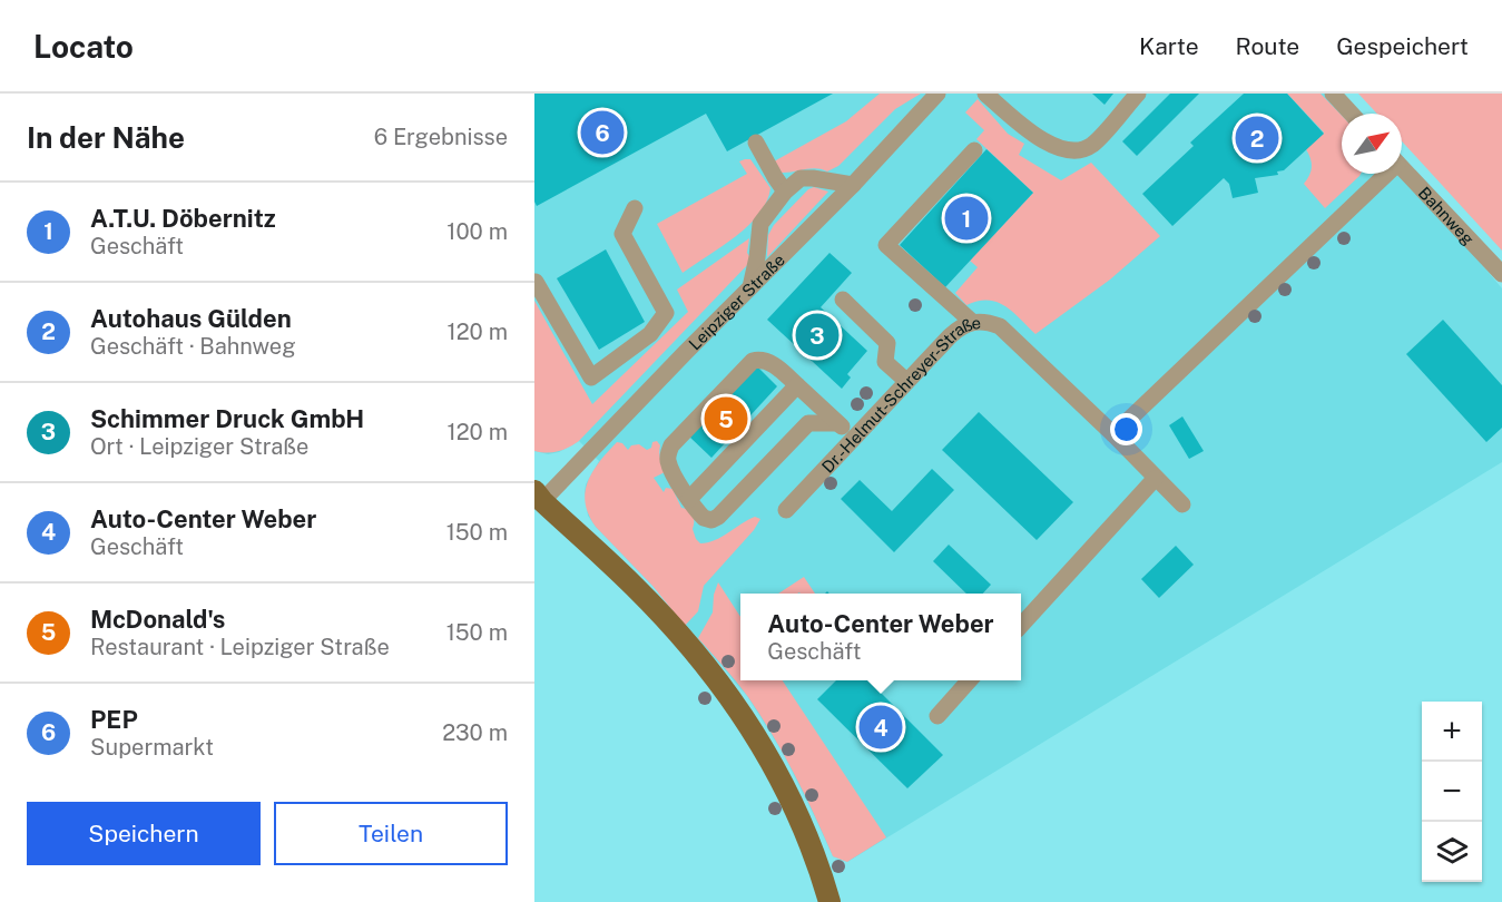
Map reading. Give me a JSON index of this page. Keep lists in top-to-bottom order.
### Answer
{
  "streets": {
    "street": ["Bahnweg", "Leipziger Straße", "Dr.-Helmut-Schreyer-Straße"]
  },
  "north": "top right",
  "page": {
    "header": "Locato",
    "nav": ["Karte", "Route", "Gespeichert"],
    "heading": ["In der Nähe", "6 Ergebnisse"],
    "pins": [
      "6",
      "2",
      "1",
      "3",
      "5",
      "4"
    ],
    "list": [
      {
        "mark": "1",
        "name": "A.T.U. Döbernitz",
        "note": "Geschäft",
        "value": "100 m"
      },
      {
        "mark": "2",
        "name": "Autohaus Gülden",
        "note": "Geschäft · Bahnweg",
        "value": "120 m"
      },
      {
        "mark": "3",
        "name": "Schimmer Druck GmbH",
        "note": "Ort · Leipziger Straße",
        "value": "120 m"
      },
      {
        "mark": "4",
        "name": "Auto-Center Weber",
        "note": "Geschäft",
        "value": "150 m"
      },
      {
        "mark": "5",
        "name": "McDonald's",
        "note": "Restaurant · Leipziger Straße",
        "value": "150 m"
      },
      {
        "mark": "6",
        "name": "PEP",
        "note": "Supermarkt",
        "value": "230 m"
      }
    ],
    "popup": ["Auto-Center Weber", "Geschäft"],
    "map_buttons": ["+", "−"],
    "buttons": ["Speichern", "Teilen"]
  }
}
